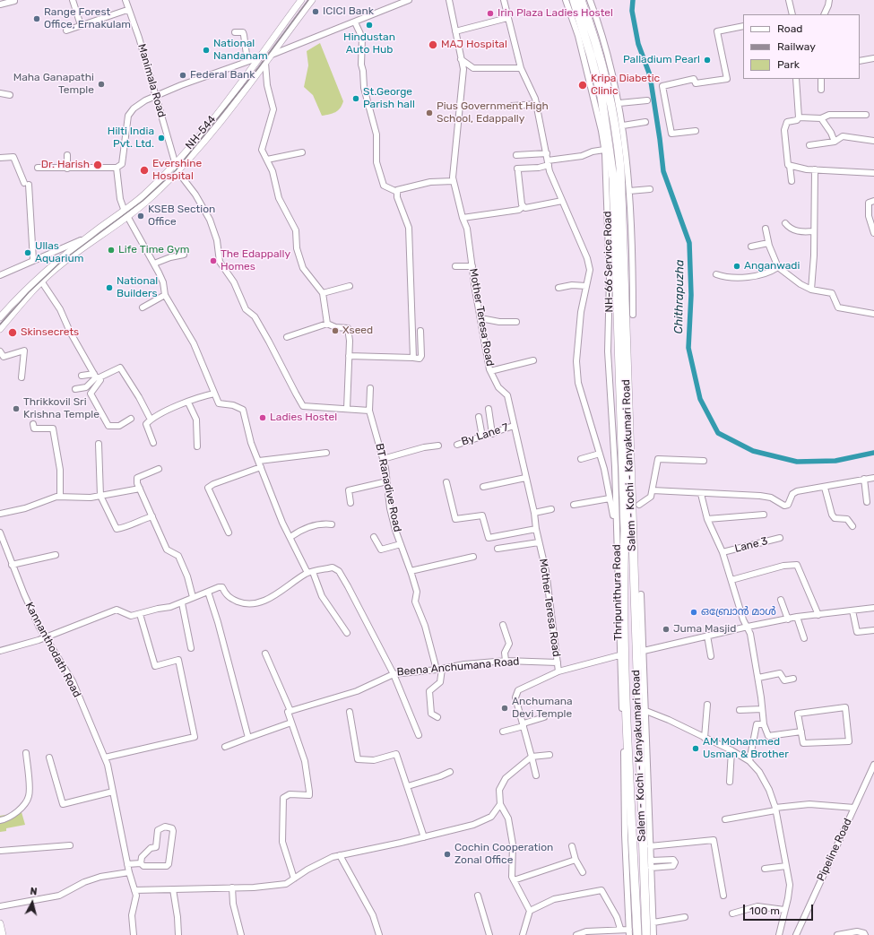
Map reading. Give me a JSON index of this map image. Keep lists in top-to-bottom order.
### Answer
{
  "streets": {
    "highway": ["Salem - Kochi - Kanyakumari Road"],
    "main road": ["NH-544"],
    "street": [
      "Manimala Road",
      "NH-66 Service Road",
      "Mother Teresa Road",
      "By Lane 7",
      "BT Ranadive Road",
      "Lane 3",
      "Thripunithura Road",
      "Kannanthodath Road",
      "Beena Anchumana Road",
      "Pipeline Road"
    ]
  },
  "crossings": [
    ["Manimala Road", "NH-544"],
    ["NH-66 Service Road", "Salem - Kochi - Kanyakumari Road"],
    ["NH-66 Service Road", "Thripunithura Road"],
    ["Mother Teresa Road", "By Lane 7"],
    ["Mother Teresa Road", "Beena Anchumana Road"],
    ["Salem - Kochi - Kanyakumari Road", "Thripunithura Road"],
    ["BT Ranadive Road", "Beena Anchumana Road"],
    ["Kannanthodath Road", "Beena Anchumana Road"]
  ],
  "water": ["Chithrapuzha"],
  "places": [
    "ICICI Bank",
    "Irin Plaza Ladies Hostel",
    "Range Forest Office, Ernakulam",
    "Hindustan Auto Hub",
    "MAJ Hospital",
    "National Nandanam",
    "Palladium Pearl",
    "Federal Bank",
    "Maha Ganapathi Temple",
    "Kripa Diabetic Clinic",
    "St.George Parish hall",
    "Pius Government High School, Edappally",
    "Hilti India Pvt. Ltd.",
    "Dr. Harish",
    "Evershine Hospital",
    "KSEB Section Office",
    "Life Time Gym",
    "Ullas Aquarium",
    "The Edappally Homes",
    "Anganwadi",
    "National Builders",
    "Xseed",
    "Skinsecrets",
    "Thrikkovil Sri Krishna Temple",
    "Ladies Hostel",
    "ഒബ്രോൻ മാൾ",
    "Juma Masjid",
    "Anchumana Devi Temple",
    "AM Mohammed Usman & Brother",
    "Cochin Cooperation Zonal Office"
  ],
  "legend": ["Road", "Railway", "Park"],
  "scale_bar": "100 m",
  "north": "top"
}
